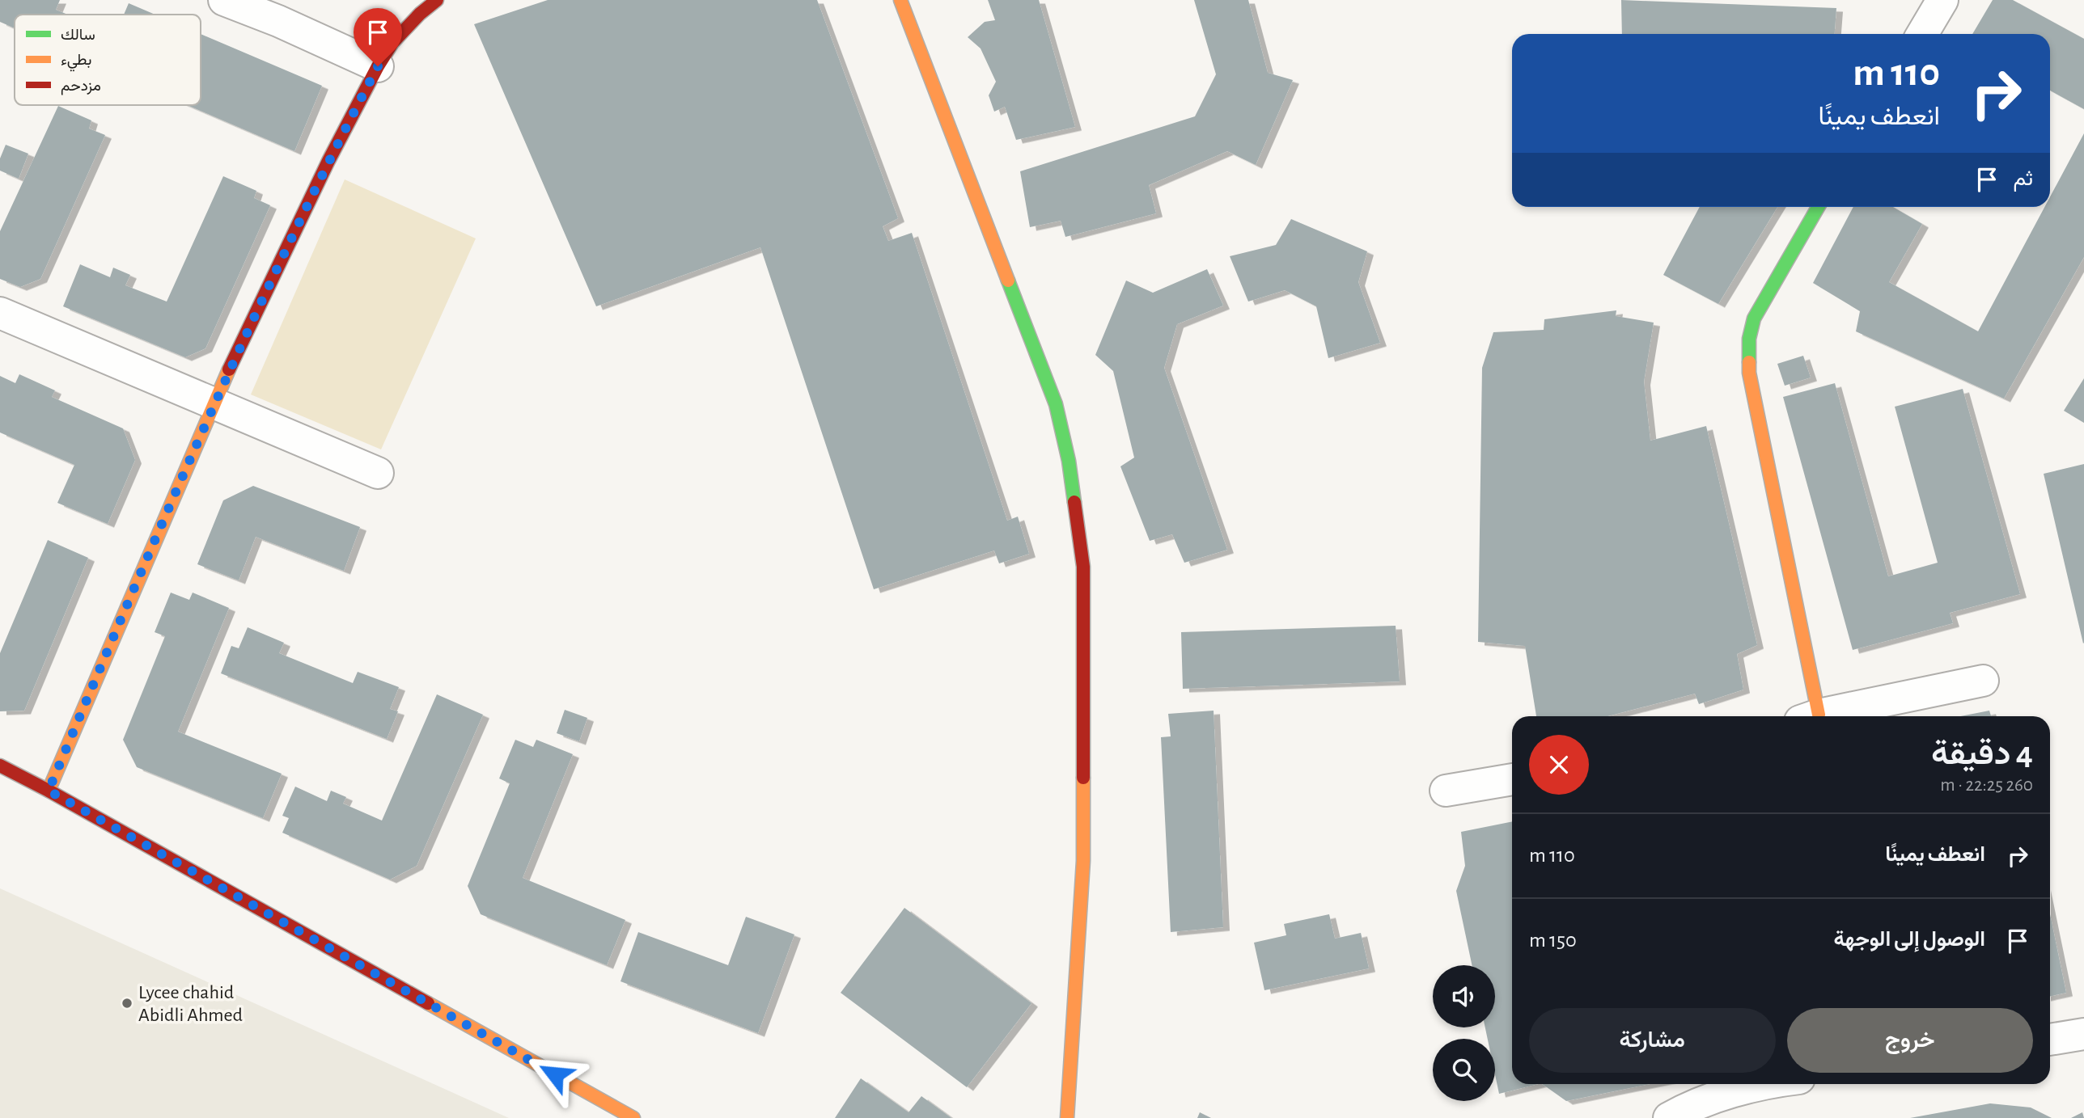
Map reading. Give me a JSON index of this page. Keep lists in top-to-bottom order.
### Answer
{
  "places": ["Lycee chahid Abidli Ahmed"],
  "legend": ["سالك", "بطيء", "مزدحم"],
  "page": {
    "turn": ["110 m", "انعطف يمينًا"],
    "then": "ثم",
    "heading": ["4 دقيقة", "260 m · 22:25"],
    "list": [
      {
        "name": "انعطف يمينًا",
        "value": "110 m"
      },
      {
        "name": "الوصول إلى الوجهة",
        "value": "150 m"
      }
    ],
    "buttons": ["خروج", "مشاركة"]
  }
}
